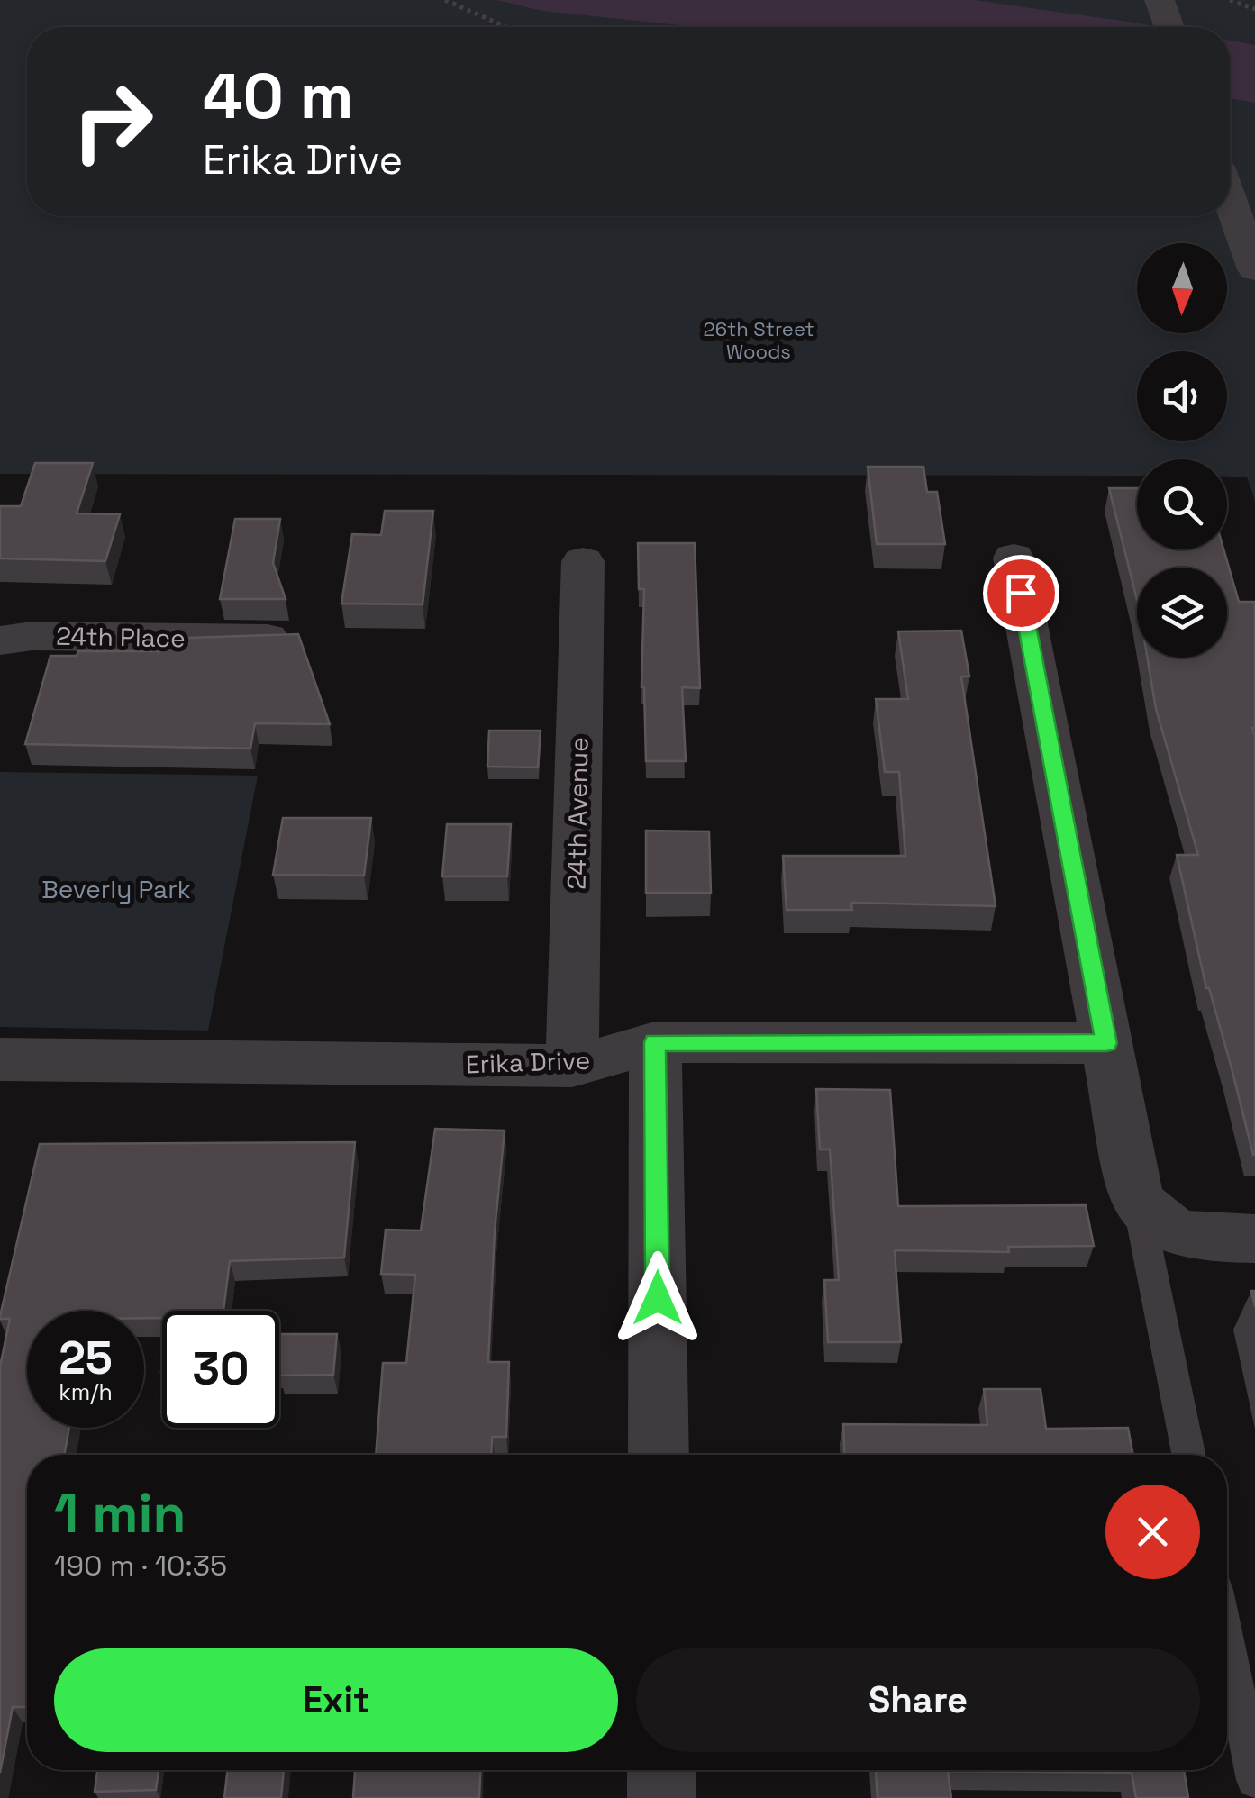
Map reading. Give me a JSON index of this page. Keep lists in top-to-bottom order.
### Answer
{
  "streets": {
    "street": ["24th Place", "24th Avenue", "Erika Drive"]
  },
  "crossings": [
    ["24th Avenue", "Erika Drive"]
  ],
  "parks": ["26th Street Woods", "Beverly Park"],
  "north": "bottom",
  "page": {
    "turn": ["40 m", "Erika Drive"],
    "speed": "25 km/h",
    "limit": "30",
    "heading": ["1 min", "190 m · 10:35"],
    "buttons": ["Exit", "Share"]
  }
}
